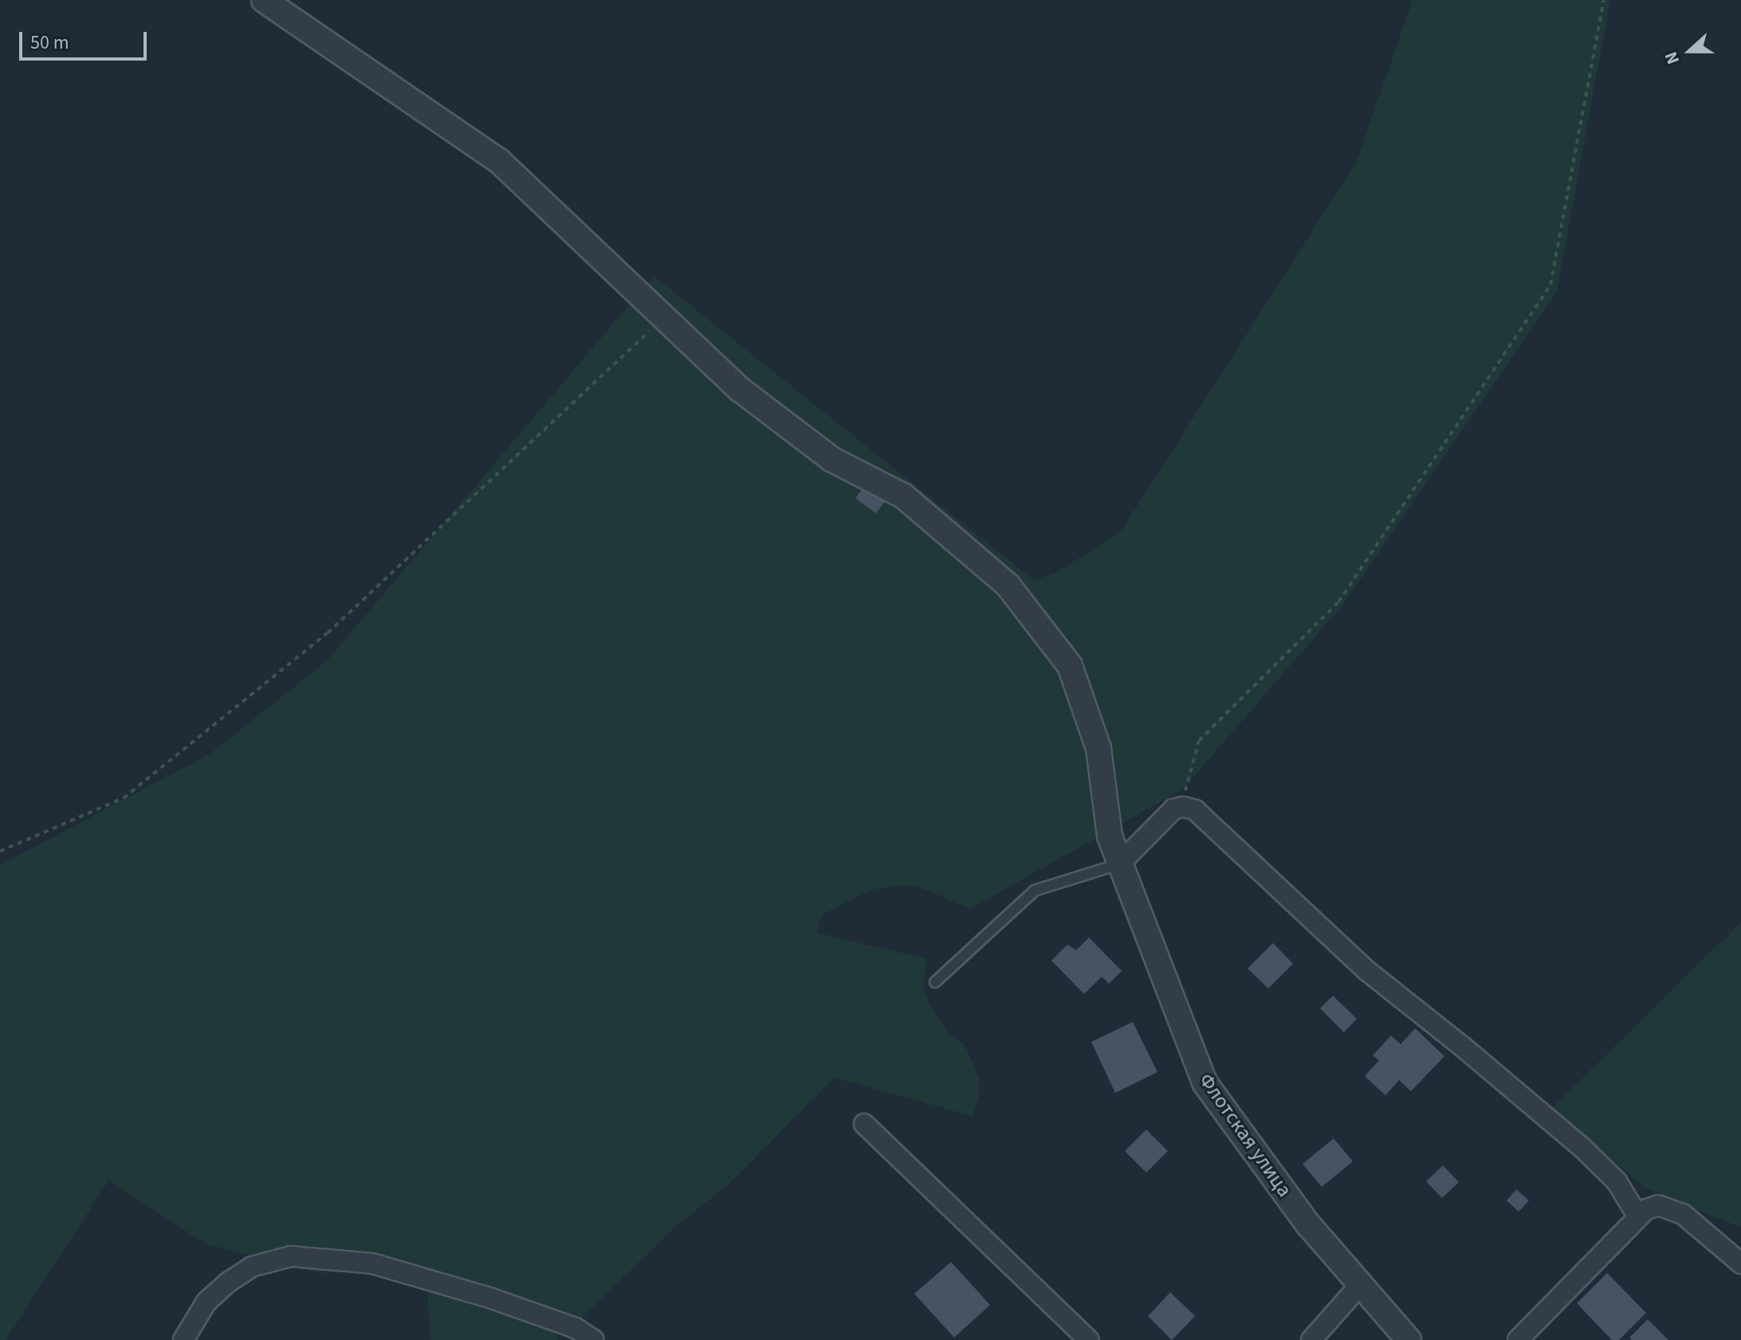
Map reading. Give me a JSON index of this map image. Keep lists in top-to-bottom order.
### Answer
{
  "streets": {
    "street": ["Флотская улица"]
  },
  "scale_bar": "50 m",
  "north": "left"
}
